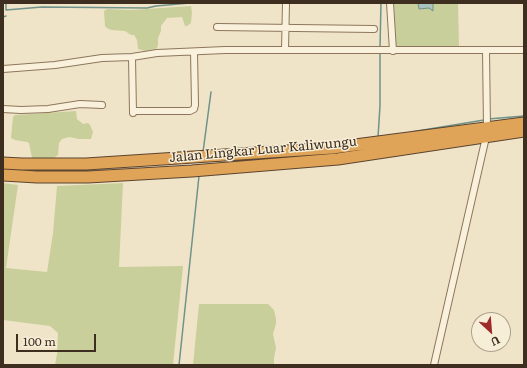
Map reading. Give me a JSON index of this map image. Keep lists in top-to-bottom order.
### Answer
{
  "streets": {
    "highway": ["Jalan Lingkar Luar Kaliwungu"]
  },
  "scale_bar": "100 m",
  "north": "bottom right"
}
